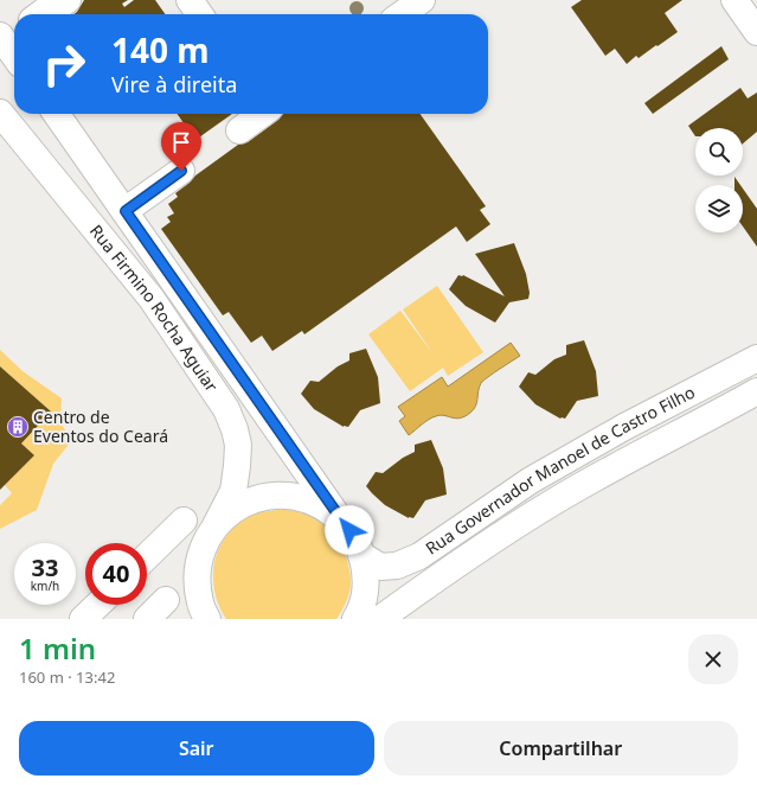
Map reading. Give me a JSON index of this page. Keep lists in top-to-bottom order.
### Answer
{
  "streets": {
    "street": ["Rua Firmino Rocha Aguiar", "Rua Governador Manoel de Castro Filho"]
  },
  "crossings": [
    ["Rua Firmino Rocha Aguiar", "Rua Governador Manoel de Castro Filho"]
  ],
  "places": {
    "building": ["Centro de Eventos do Ceará"]
  },
  "page": {
    "turn": ["140 m", "Vire à direita"],
    "speed": "33 km/h",
    "limit": "40",
    "heading": ["1 min", "160 m · 13:42"],
    "buttons": ["Sair", "Compartilhar"]
  }
}
